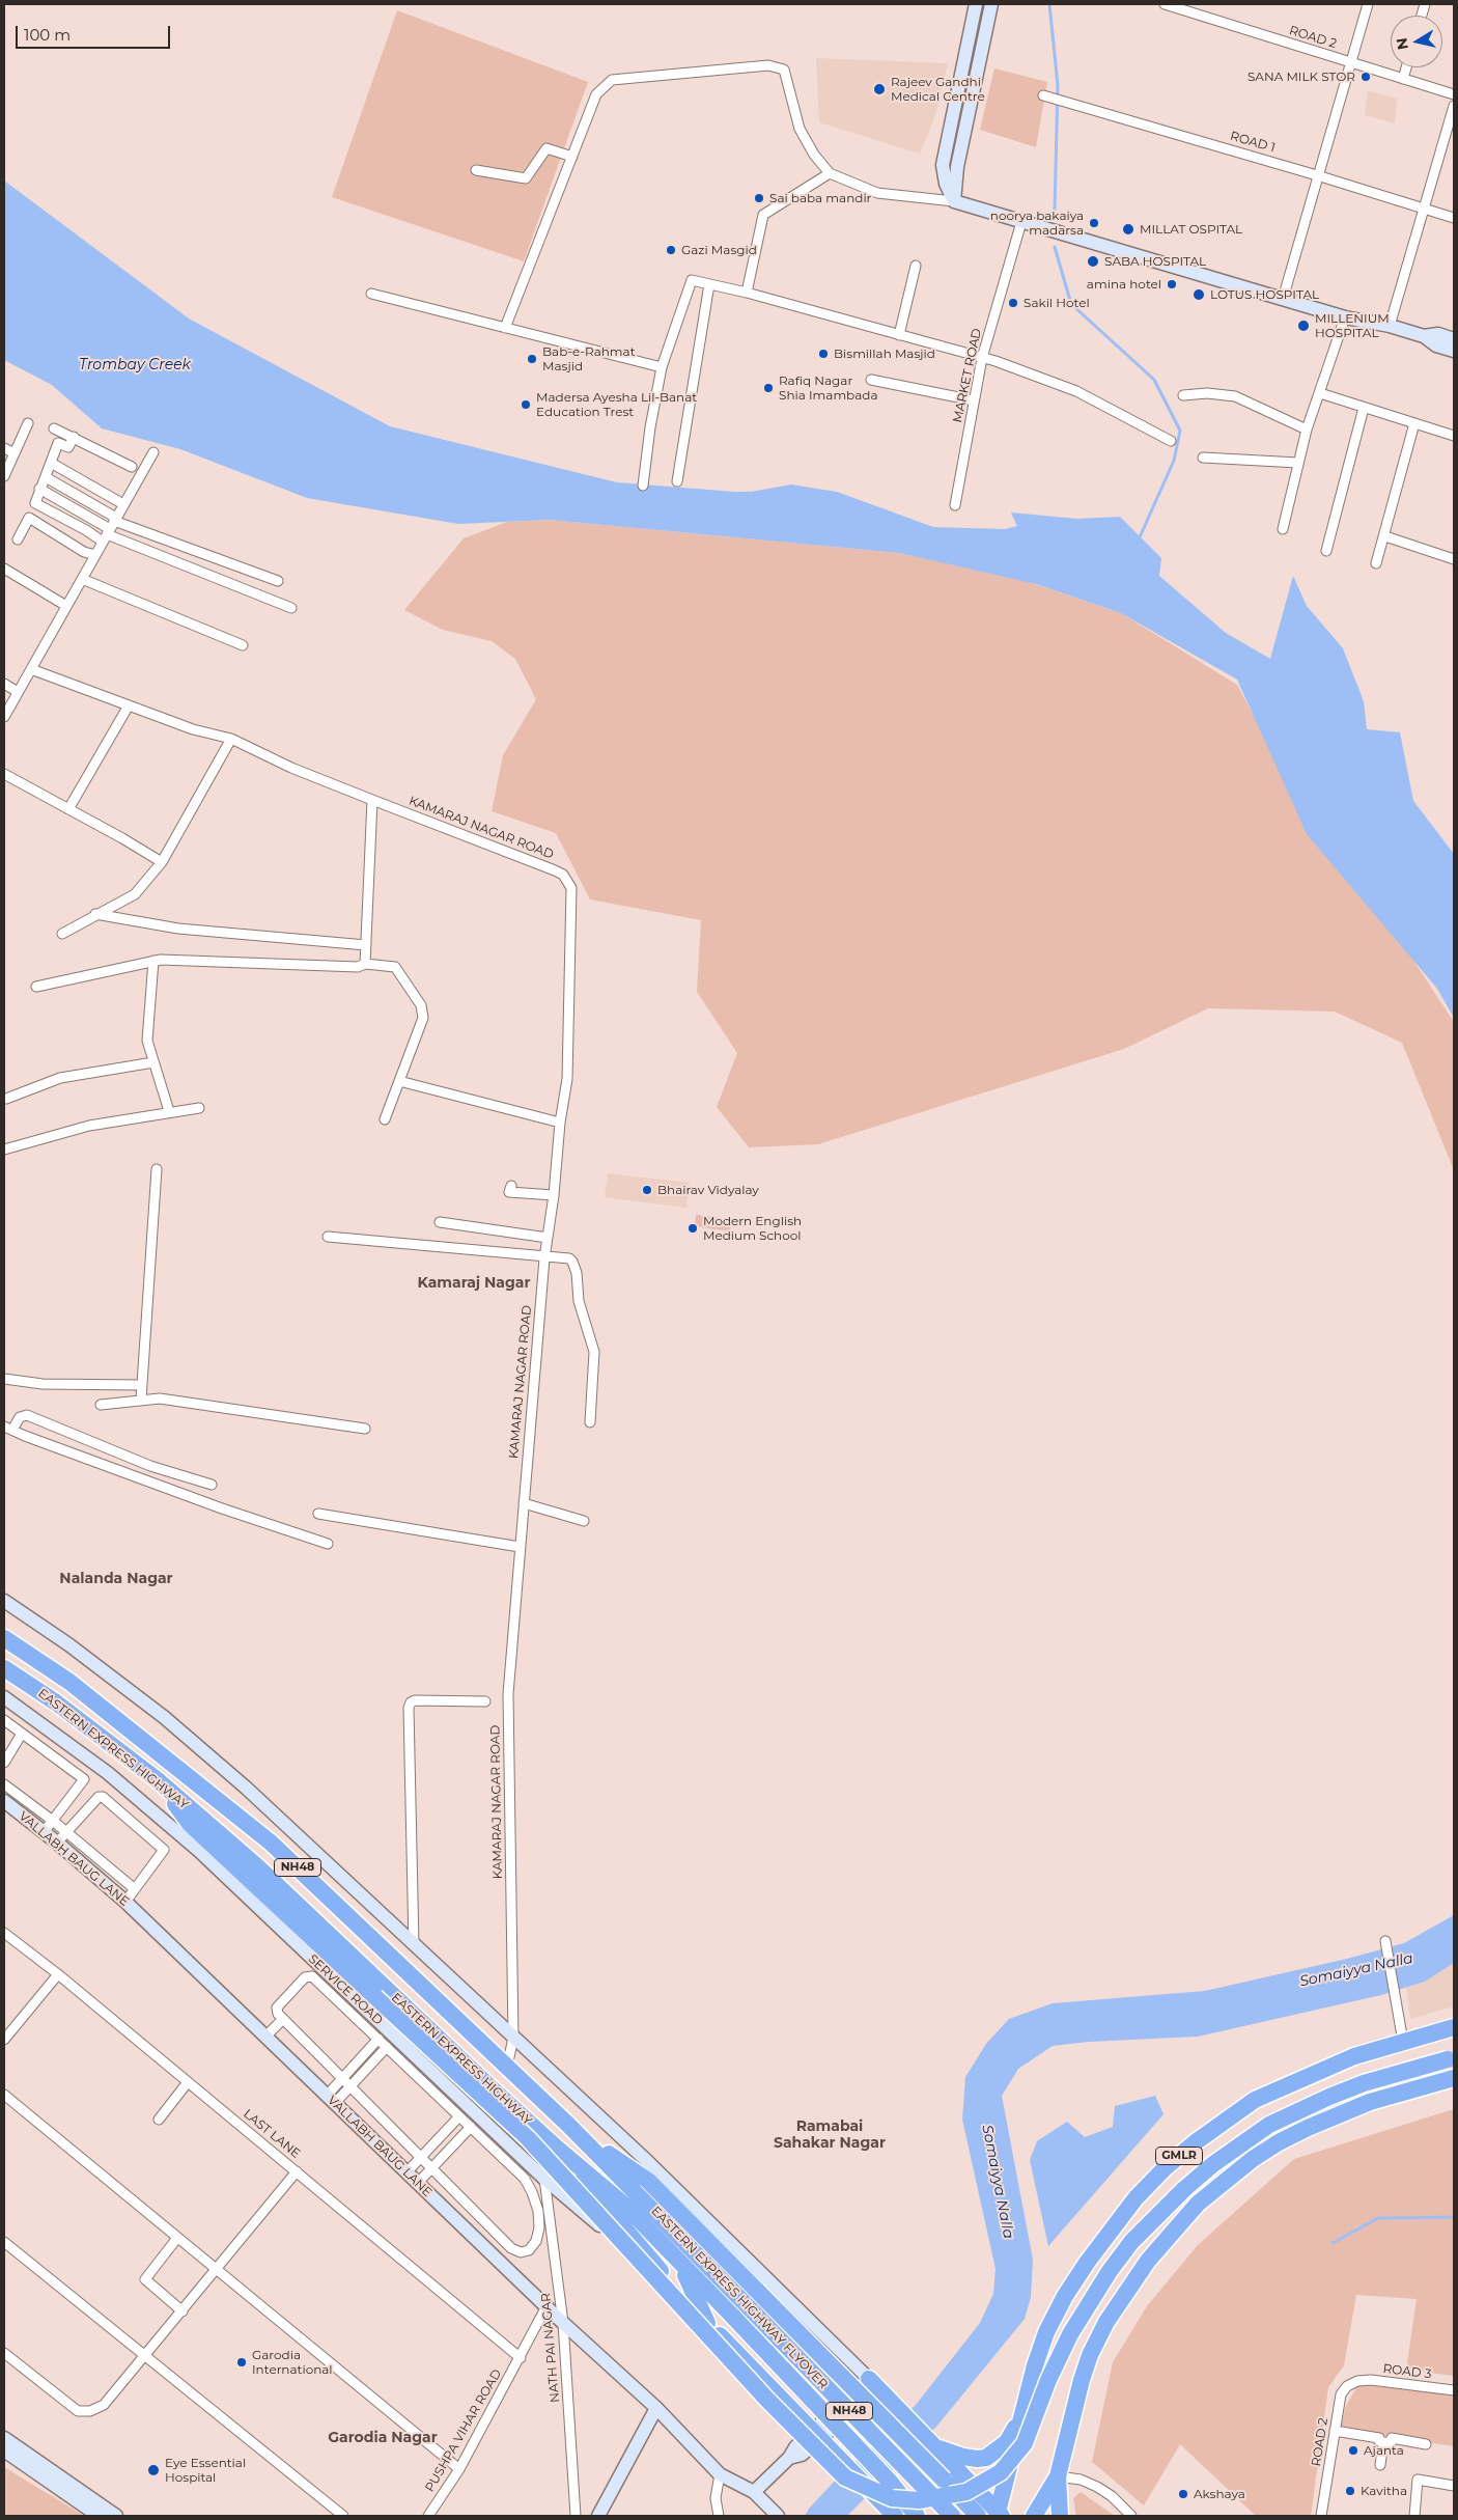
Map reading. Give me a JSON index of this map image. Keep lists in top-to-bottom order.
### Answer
{
  "streets": {
    "highway": [
      "EASTERN EXPRESS HIGHWAY",
      "NH48",
      "GMLR",
      "EASTERN EXPRESS HIGHWAY FLYOVER"
    ],
    "street": [
      "ROAD 2",
      "ROAD 1",
      "MARKET ROAD",
      "KAMARAJ NAGAR ROAD",
      "VALLABH BAUG LANE",
      "SERVICE ROAD",
      "LAST LANE",
      "NATH PAI NAGAR",
      "ROAD 3",
      "PUSHPA VIHAR ROAD"
    ]
  },
  "crossings": [
    ["ROAD 2", "ROAD 3"],
    ["KAMARAJ NAGAR ROAD", "EASTERN EXPRESS HIGHWAY"],
    ["EASTERN EXPRESS HIGHWAY", "EASTERN EXPRESS HIGHWAY FLYOVER"],
    ["VALLABH BAUG LANE", "NATH PAI NAGAR"],
    ["VALLABH BAUG LANE", "PUSHPA VIHAR ROAD"],
    ["SERVICE ROAD", "NATH PAI NAGAR"],
    ["LAST LANE", "PUSHPA VIHAR ROAD"]
  ],
  "districts": [
    "Kamaraj Nagar",
    "Nalanda Nagar",
    "Ramabai Sahakar Nagar",
    "Garodia Nagar"
  ],
  "water": ["Trombay Creek", "Somaiyya Nalla"],
  "places": [
    "SANA MILK STOR",
    "Rajeev Gandhi Medical Centre",
    "Sai baba mandir",
    "noorya bakaiya madarsa",
    "MILLAT OSPITAL",
    "Gazi Masgid",
    "SABA HOSPITAL",
    "amina hotel",
    "LOTUS HOSPITAL",
    "Sakil Hotel",
    "MILLENIUM HOSPITAL",
    "Bismillah Masjid",
    "Bab-e-Rahmat Masjid",
    "Rafiq Nagar Shia Imambada",
    "Madersa Ayesha Lil-Banat Education Trest",
    "Bhairav Vidyalay",
    "Modern English Medium School",
    "Garodia International",
    "Ajanta",
    "Eye Essential Hospital",
    "Kavitha",
    "Akshaya"
  ],
  "scale_bar": "100 m",
  "north": "left"
}
